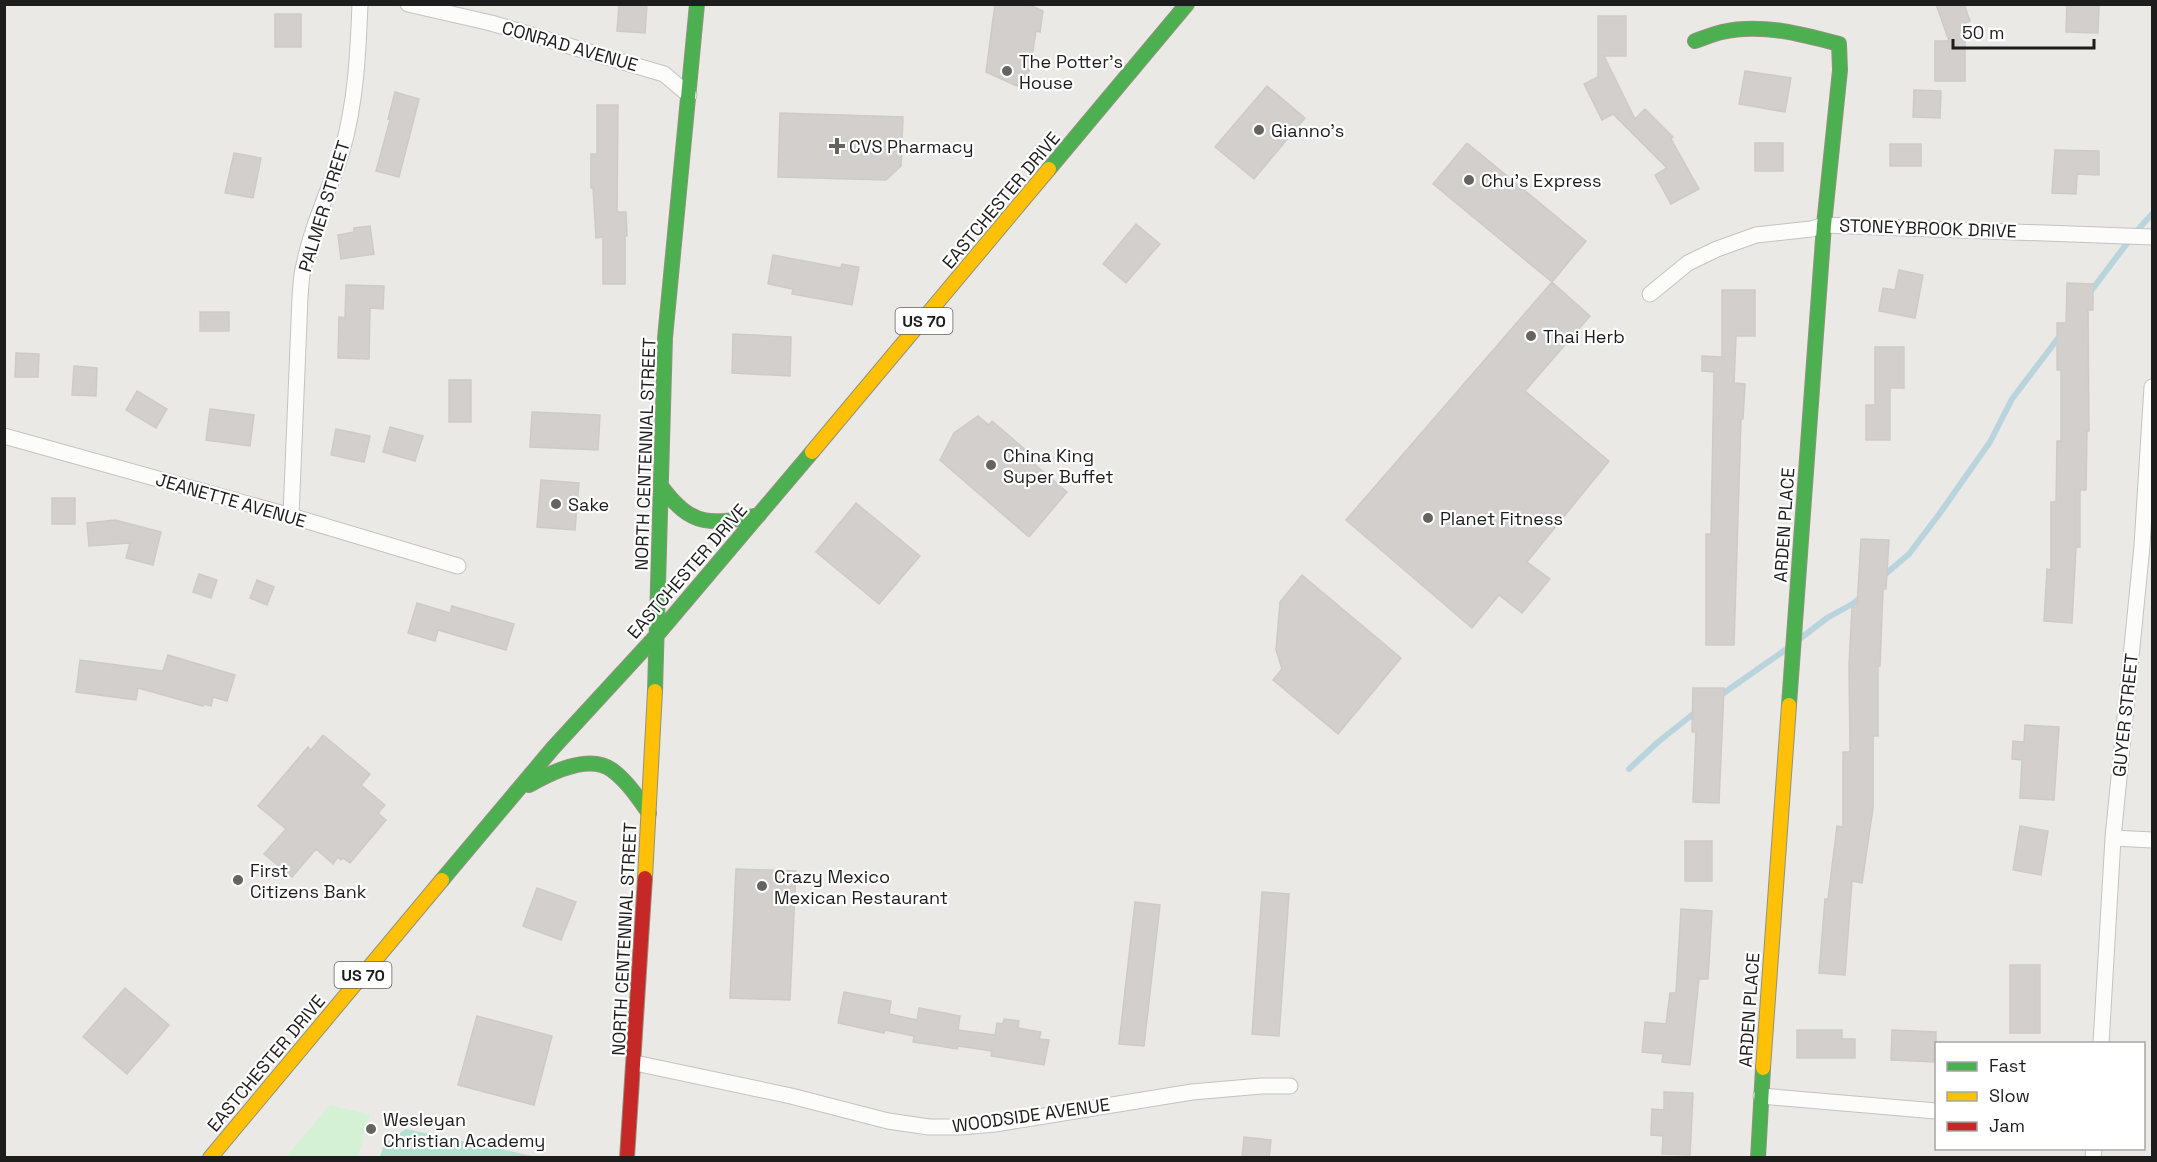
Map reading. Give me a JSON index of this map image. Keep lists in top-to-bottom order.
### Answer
{
  "streets": {
    "main road": [
      "EASTCHESTER DRIVE",
      "US 70",
      "NORTH CENTENNIAL STREET",
      "ARDEN PLACE"
    ],
    "street": [
      "CONRAD AVENUE",
      "PALMER STREET",
      "STONEYBROOK DRIVE",
      "JEANETTE AVENUE",
      "GUYER STREET",
      "WOODSIDE AVENUE"
    ]
  },
  "crossings": [
    ["CONRAD AVENUE", "NORTH CENTENNIAL STREET"],
    ["EASTCHESTER DRIVE", "NORTH CENTENNIAL STREET"],
    ["PALMER STREET", "JEANETTE AVENUE"],
    ["STONEYBROOK DRIVE", "ARDEN PLACE"],
    ["NORTH CENTENNIAL STREET", "WOODSIDE AVENUE"]
  ],
  "places": {
    "other": [
      "The Potter's House",
      "Gianno's",
      "Chu's Express",
      "Thai Herb",
      "China King Super Buffet",
      "Sake",
      "Planet Fitness",
      "First Citizens Bank",
      "Crazy Mexico Mexican Restaurant",
      "Wesleyan Christian Academy"
    ],
    "health": ["CVS Pharmacy"]
  },
  "legend": ["Fast", "Slow", "Jam"],
  "scale_bar": "50 m"
}
